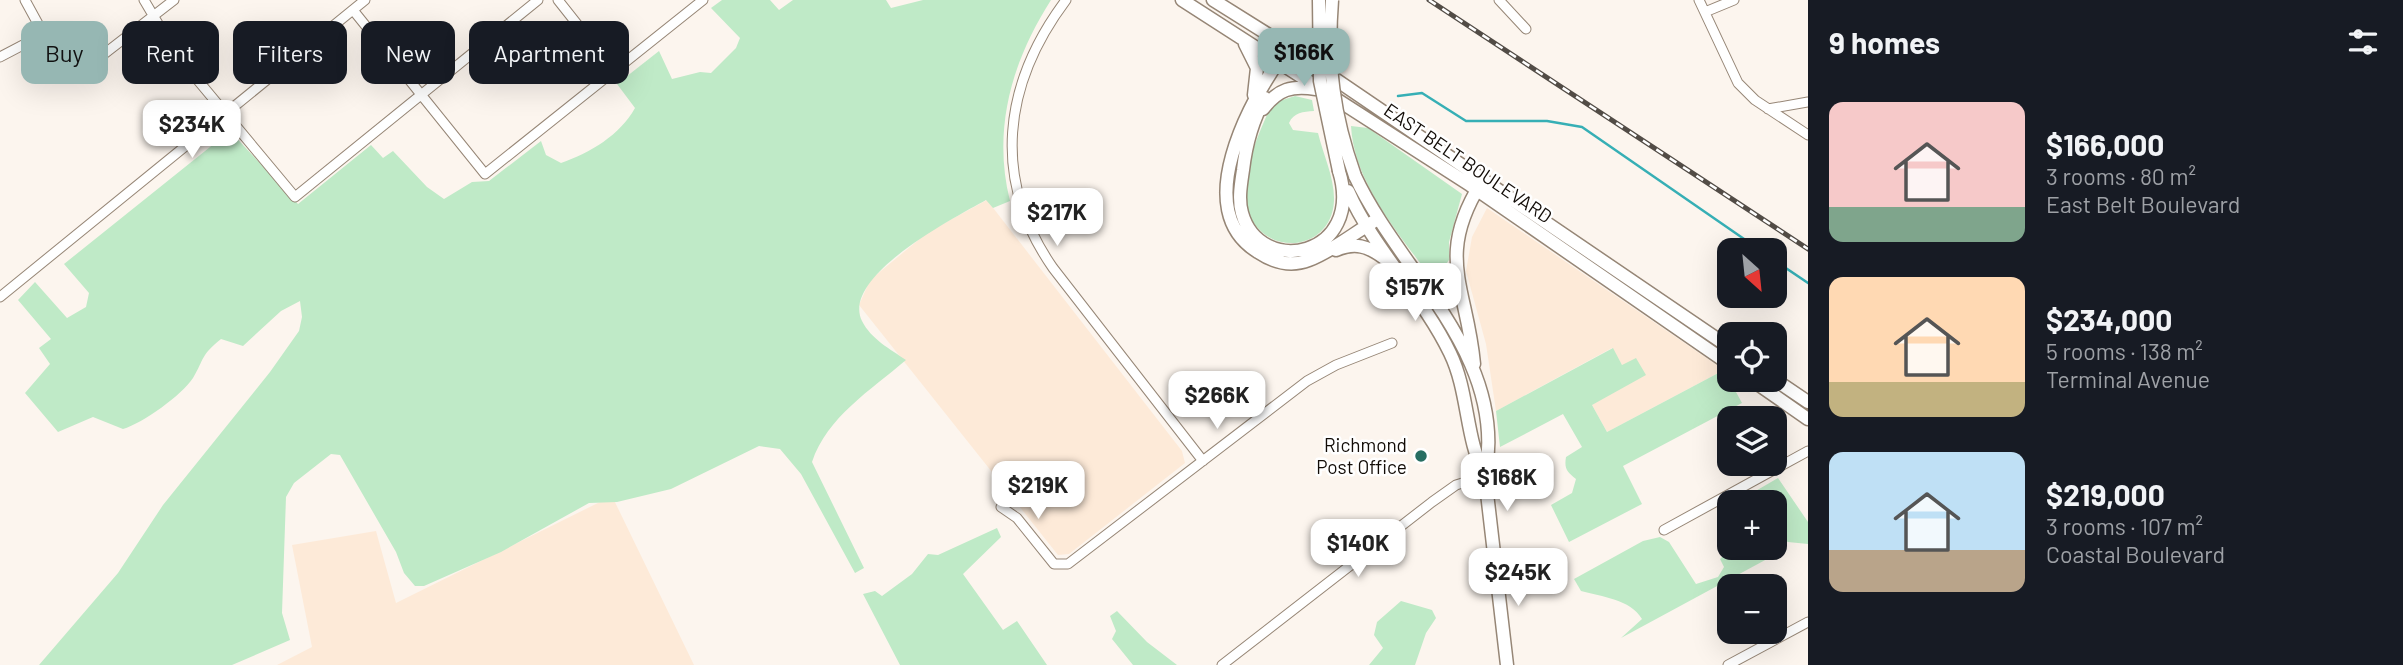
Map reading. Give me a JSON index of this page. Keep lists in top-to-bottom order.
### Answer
{
  "streets": {
    "main road": ["EAST BELT BOULEVARD"]
  },
  "places": ["Richmond Post Office"],
  "north": "bottom right",
  "page": {
    "heading": "9 homes",
    "chip": [
      "Buy",
      "Rent",
      "Filters",
      "New",
      "Apartment"
    ],
    "price": [
      "$166K",
      "$234K",
      "$217K",
      "$157K",
      "$266K",
      "$168K",
      "$219K",
      "$140K",
      "$245K"
    ],
    "list": [
      {
        "name": "$166,000",
        "note": "3 rooms · 80 m² · East Belt Boulevard"
      },
      {
        "name": "$234,000",
        "note": "5 rooms · 138 m² · Terminal Avenue"
      },
      {
        "name": "$219,000",
        "note": "3 rooms · 107 m² · Coastal Boulevard"
      }
    ],
    "map_buttons": ["+", "−"]
  }
}
